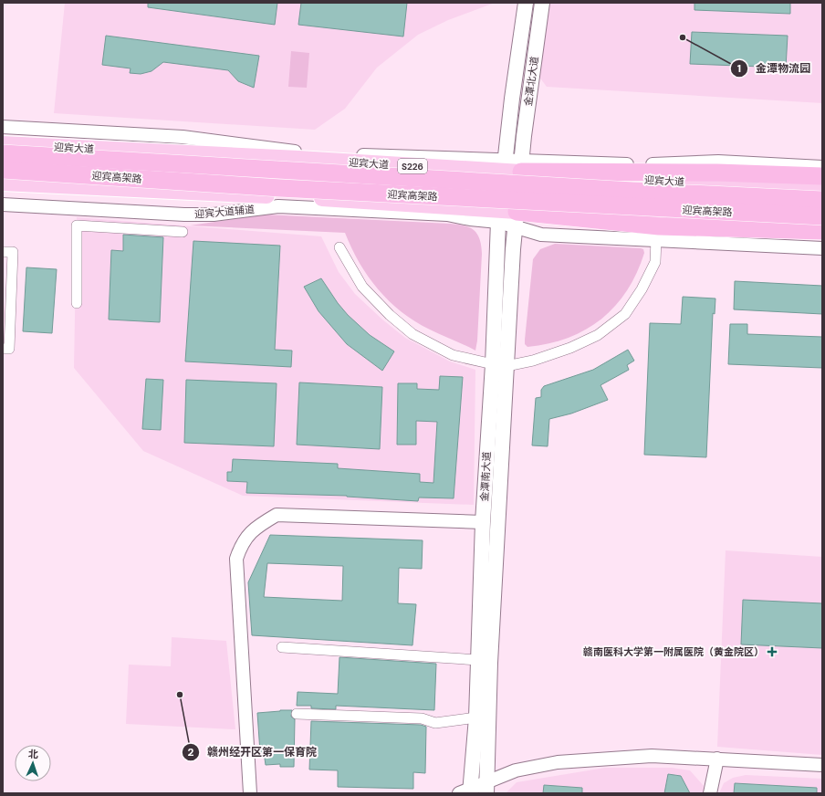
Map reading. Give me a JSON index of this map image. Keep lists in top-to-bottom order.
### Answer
{
  "streets": {
    "highway": ["迎宾高架路"],
    "main road": [
      "金潭北大道",
      "迎宾大道",
      "S226",
      "金潭南大道"
    ],
    "street": ["迎宾大道辅道"]
  },
  "crossings": [
    ["金潭北大道", "迎宾大道"],
    ["金潭北大道", "金潭南大道"],
    ["迎宾大道", "金潭南大道"],
    ["迎宾大道辅道", "金潭南大道"]
  ],
  "places": {
    "other": ["金潭物流园", "赣州经开区第一保育院"],
    "health": ["赣南医科大学第一附属医院（黄金院区）"]
  },
  "north": "top"
}
